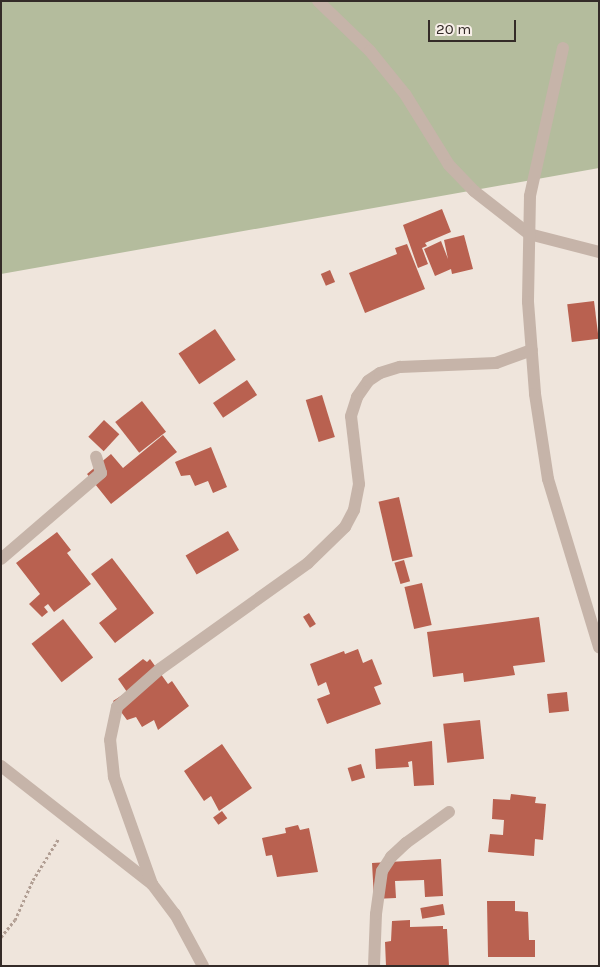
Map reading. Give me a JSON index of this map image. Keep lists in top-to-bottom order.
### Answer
{
  "scale_bar": "20 m"
}
